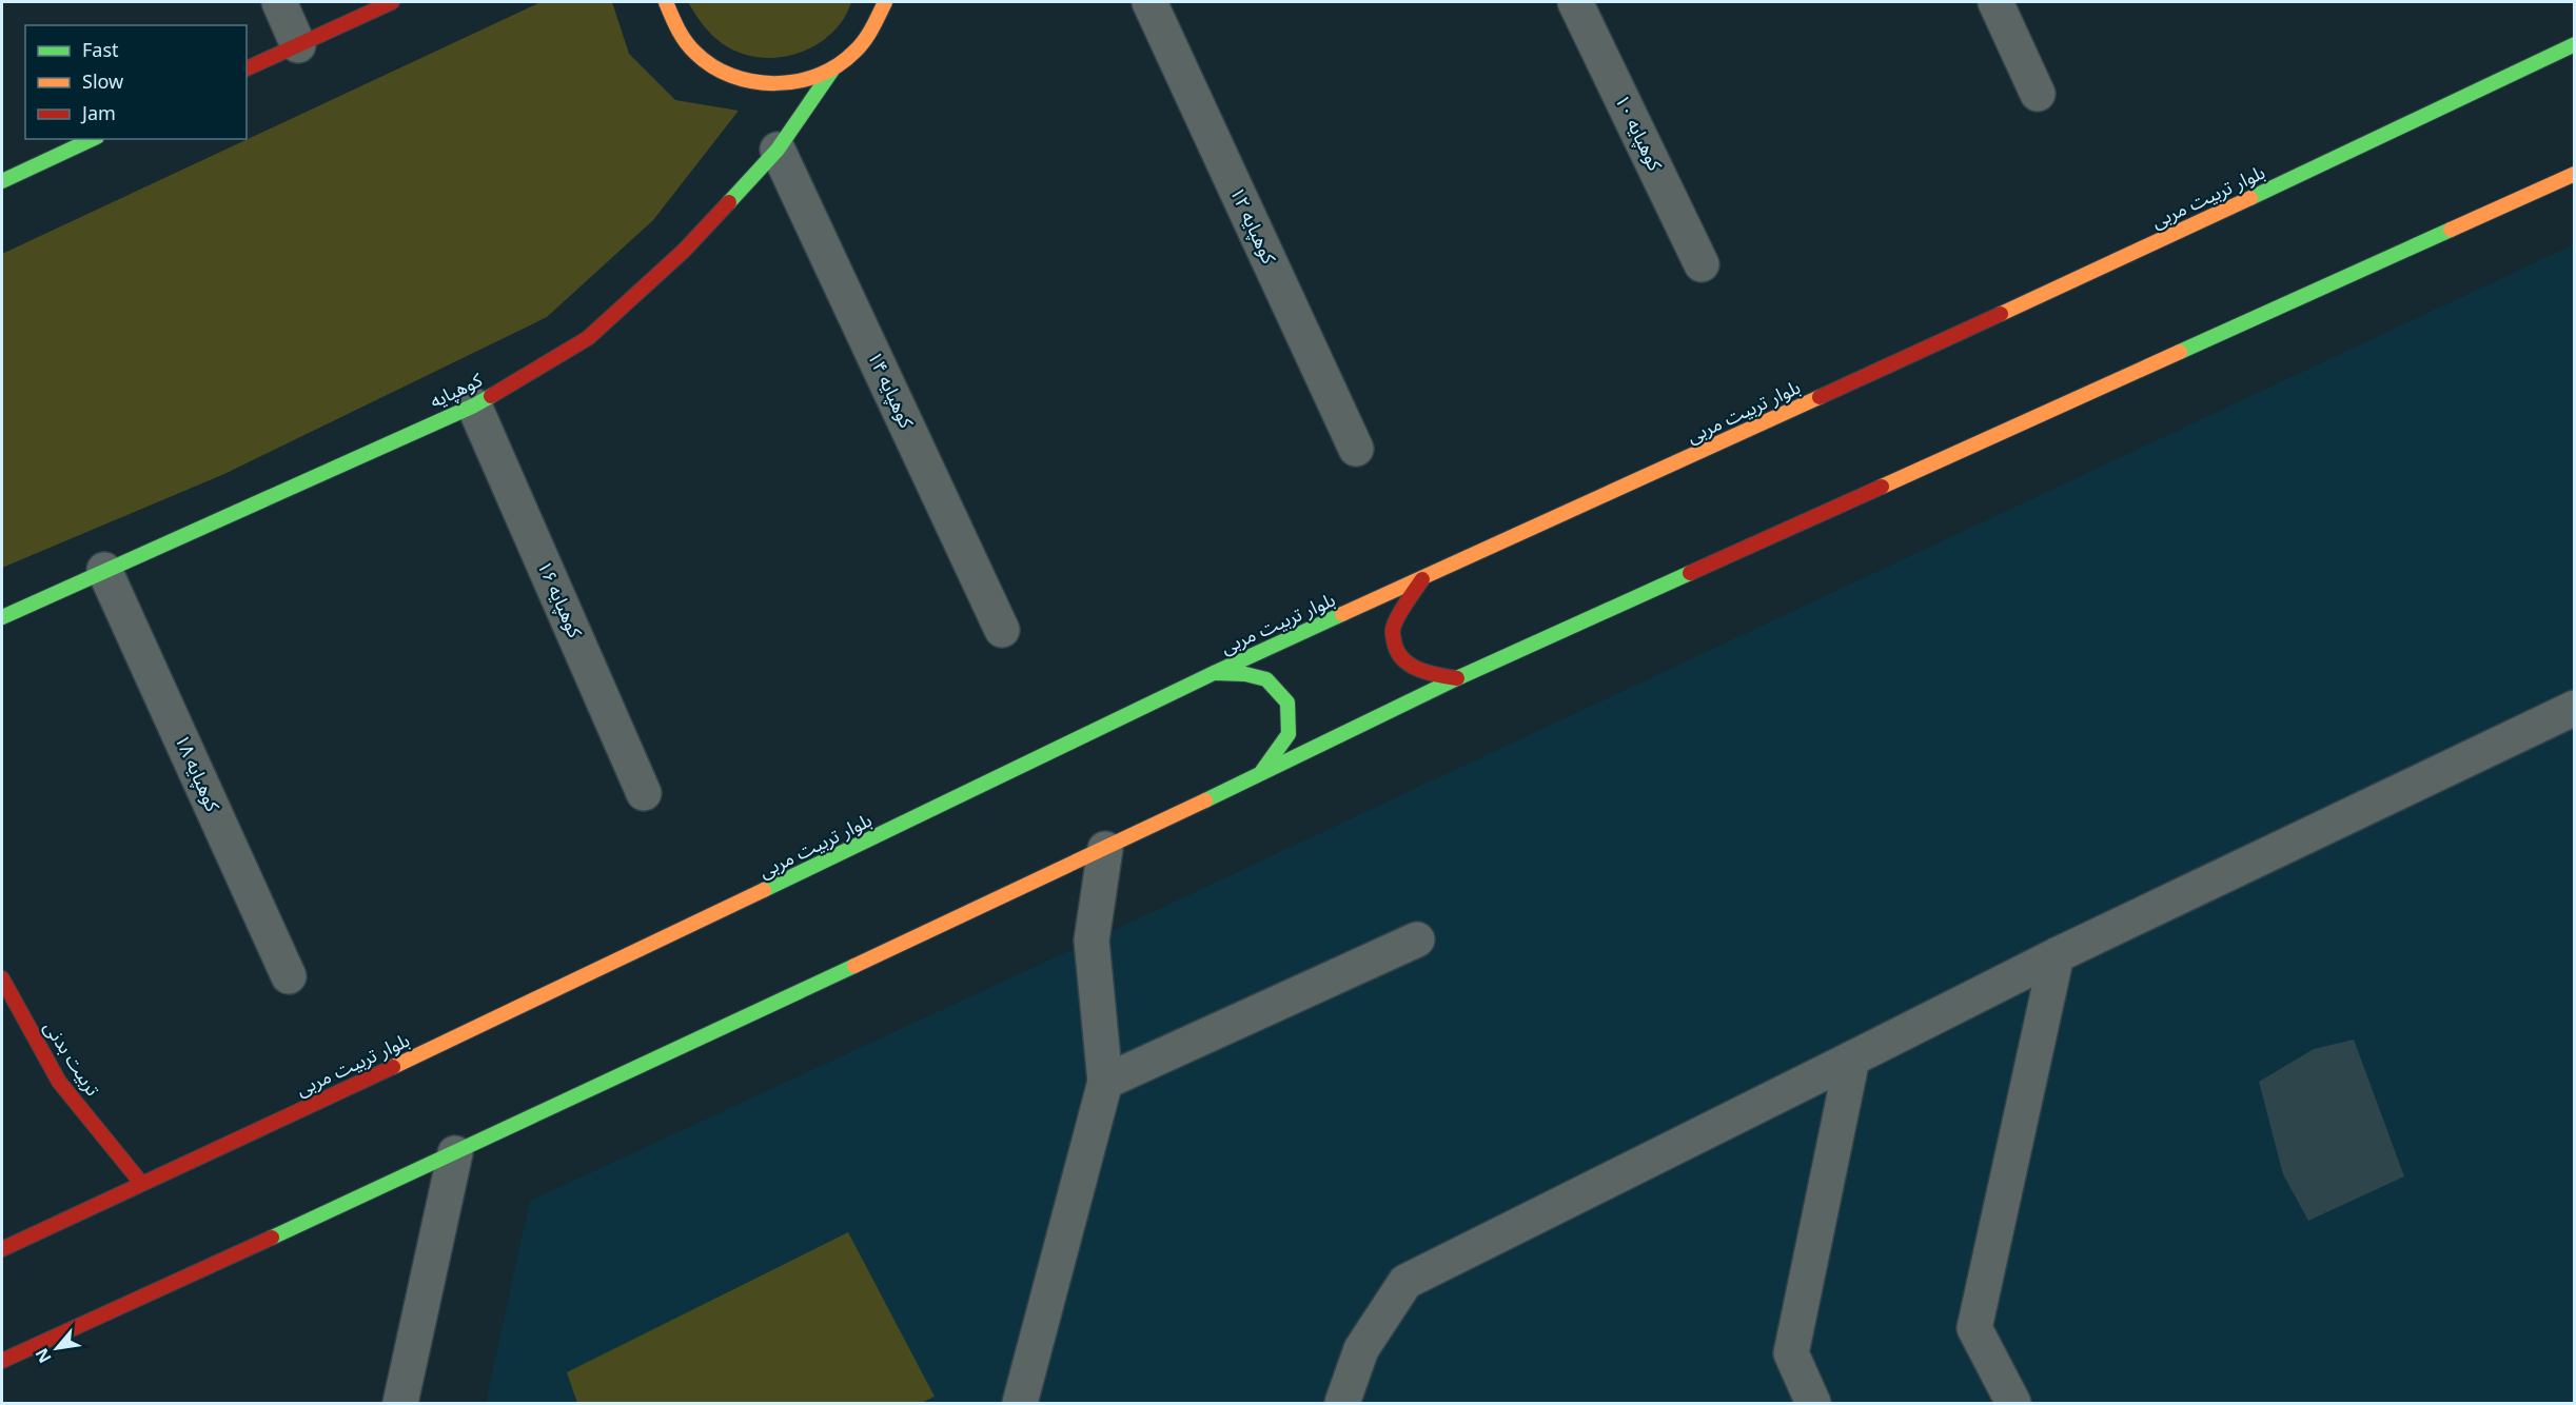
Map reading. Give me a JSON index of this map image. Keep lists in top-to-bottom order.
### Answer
{
  "streets": {
    "main road": ["بلوار تربیت مربی", "کوهپایه", "تربیت بدنی"],
    "street": [
      "کوهپایه ۱۰",
      "کوهپایه ۱۲",
      "کوهپایه ۱۴",
      "کوهپایه ۱۶",
      "کوهپایه ۱۸"
    ]
  },
  "crossings": [
    ["بلوار تربیت مربی", "تربیت بدنی"],
    ["کوهپایه ۱۴", "کوهپایه"],
    ["کوهپایه", "کوهپایه ۱۶"],
    ["کوهپایه", "کوهپایه ۱۸"]
  ],
  "legend": ["Fast", "Slow", "Jam"],
  "north": "bottom left"
}
